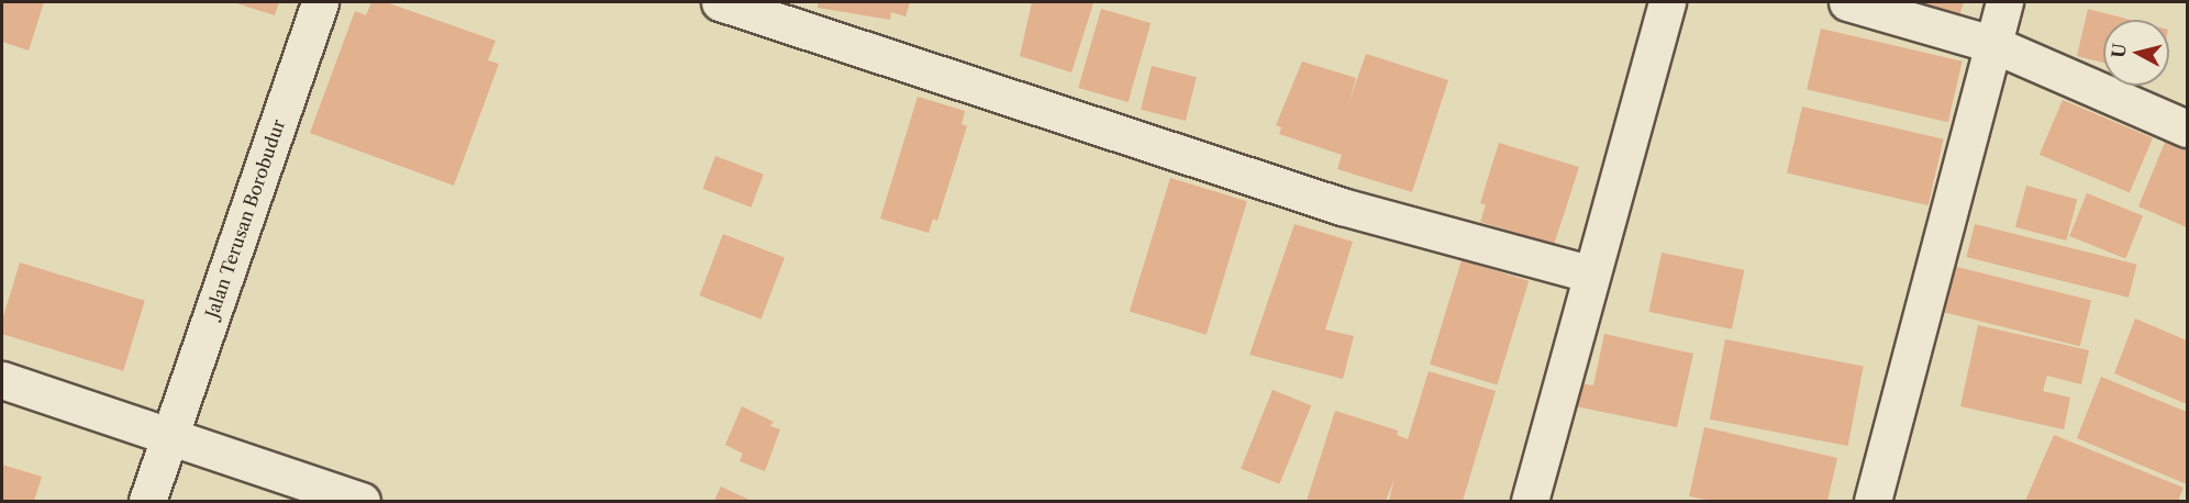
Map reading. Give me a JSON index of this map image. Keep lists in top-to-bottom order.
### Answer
{
  "streets": {
    "street": ["Jalan Terusan Borobudur"]
  },
  "north": "left"
}
